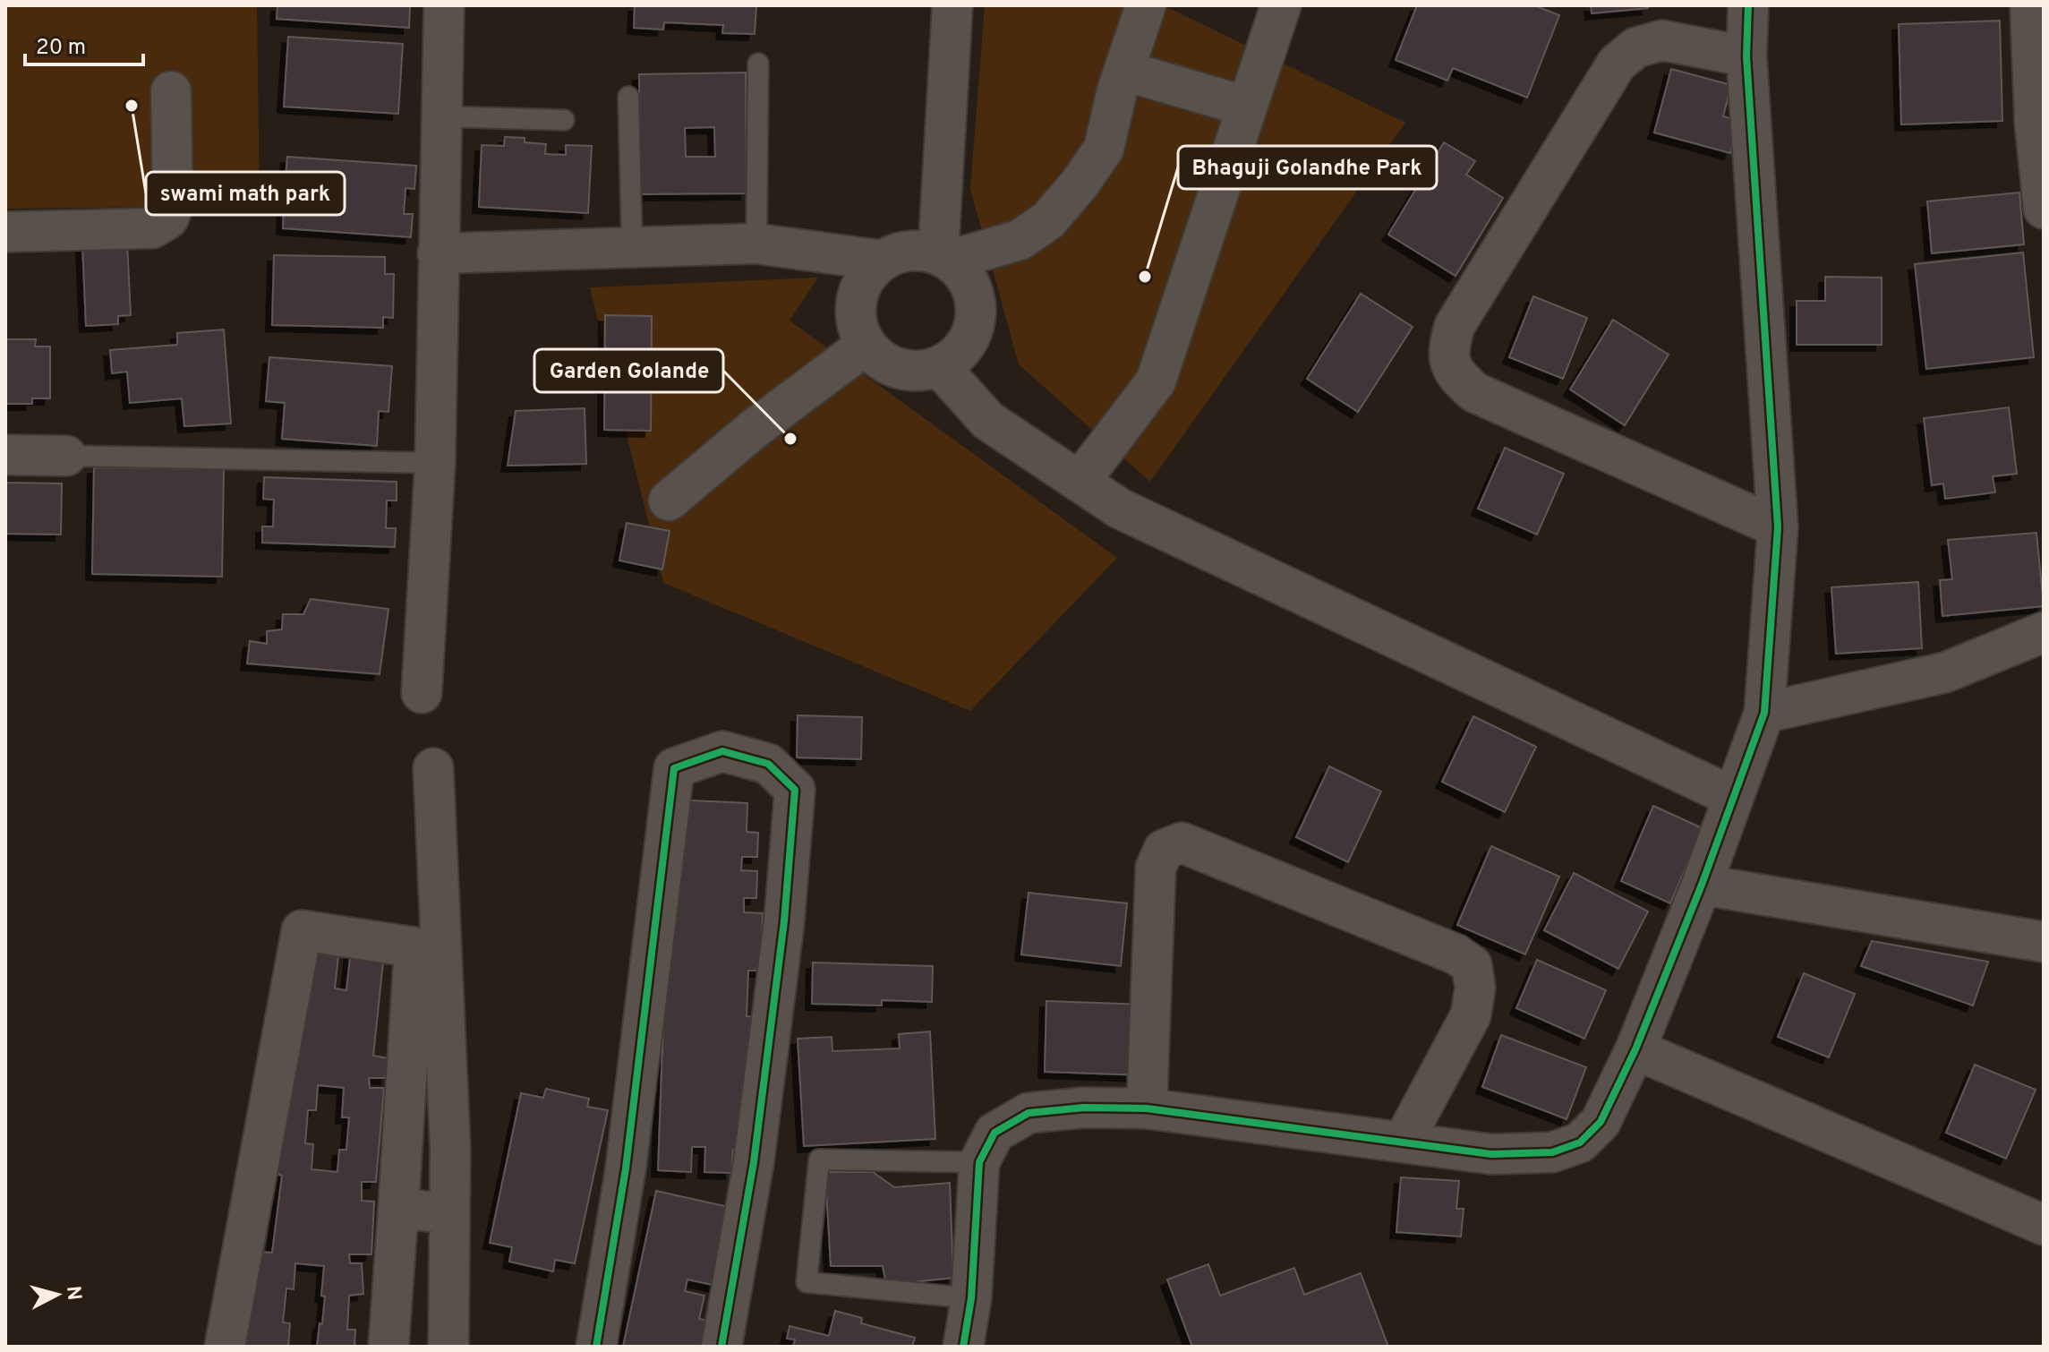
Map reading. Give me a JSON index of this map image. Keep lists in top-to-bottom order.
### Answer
{
  "places": ["swami math park", "Bhaguji Golandhe Park", "Garden Golande"],
  "scale_bar": "20 m",
  "north": "right"
}
